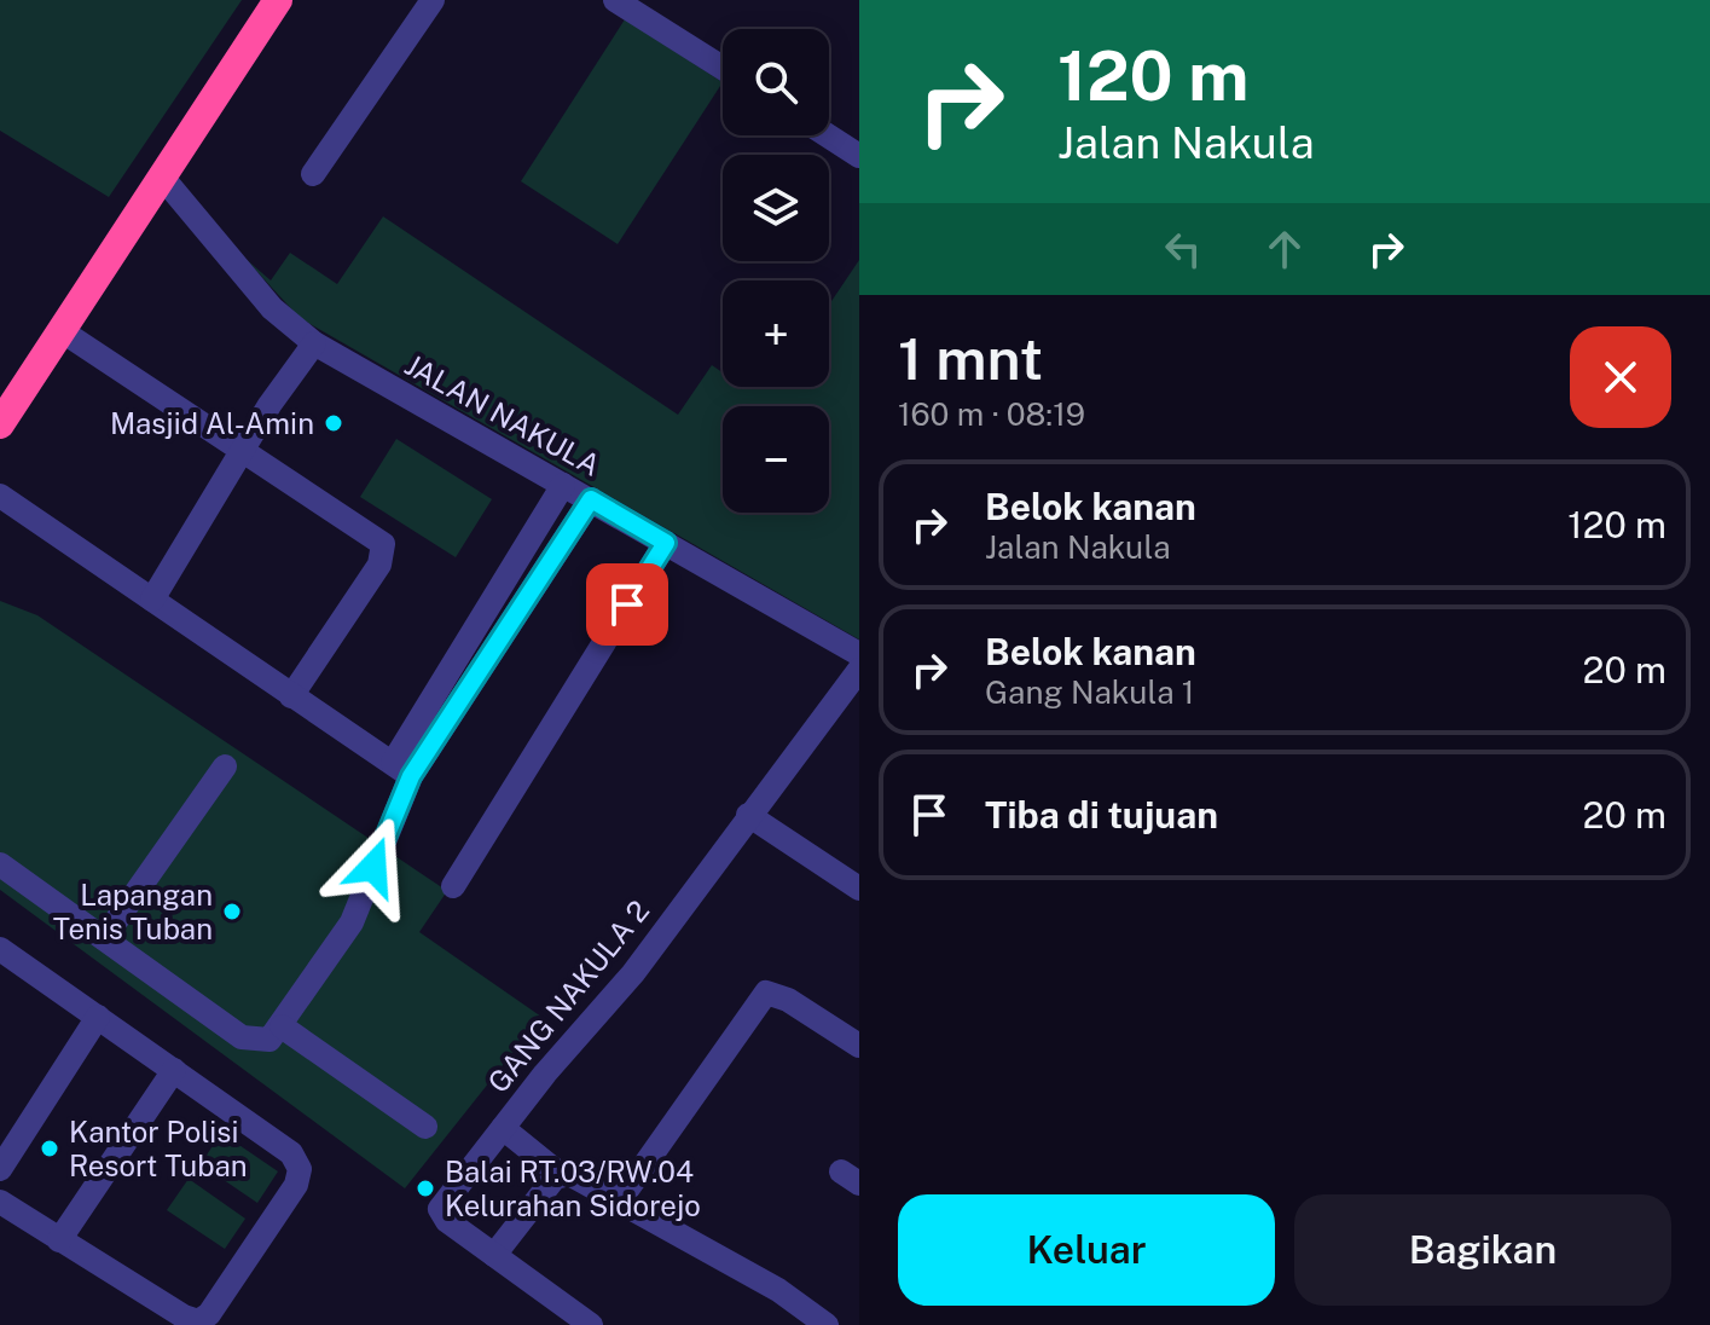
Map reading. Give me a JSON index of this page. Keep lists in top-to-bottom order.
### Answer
{
  "streets": {
    "street": ["JALAN NAKULA", "GANG NAKULA 2"]
  },
  "places": [
    "Masjid Al-Amin",
    "Lapangan Tenis Tuban",
    "Kantor Polisi Resort Tuban",
    "Balai RT.03/RW.04 Kelurahan Sidorejo"
  ],
  "page": {
    "turn": ["120 m", "Jalan Nakula"],
    "map_buttons": ["+", "−"],
    "heading": ["1 mnt", "160 m · 08:19"],
    "list": [
      {
        "name": "Belok kanan",
        "note": "Jalan Nakula",
        "value": "120 m"
      },
      {
        "name": "Belok kanan",
        "note": "Gang Nakula 1",
        "value": "20 m"
      },
      {
        "name": "Tiba di tujuan",
        "value": "20 m"
      }
    ],
    "buttons": ["Keluar", "Bagikan"]
  }
}
